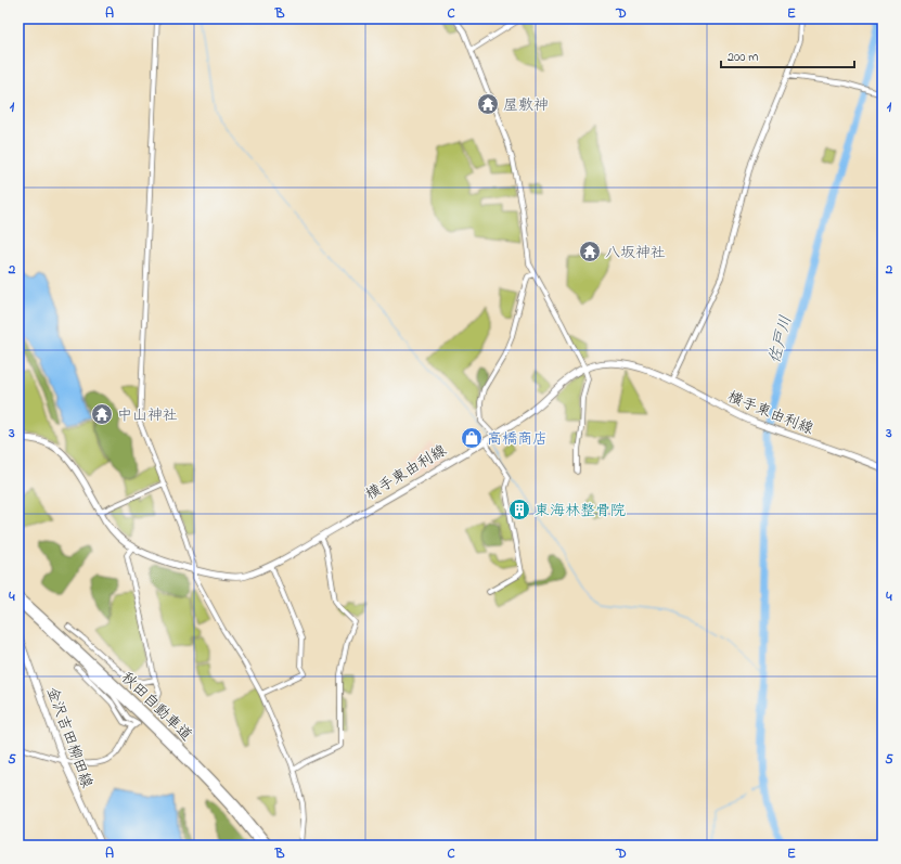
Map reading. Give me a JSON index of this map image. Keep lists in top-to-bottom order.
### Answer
{
  "streets": {
    "highway": ["秋田自動車道"],
    "main road": ["横手東由利線", "金沢吉田柳田線"]
  },
  "water": ["佐戸川"],
  "places": {
    "temple": ["屋敷神", "八坂神社", "中山神社"],
    "shop": ["高橋商店"],
    "building": ["東海林整骨院"]
  },
  "scale_bar": "200 m",
  "grid": {
    "columns": [
      "A",
      "B",
      "C",
      "D",
      "E"
    ],
    "rows": [
      "1",
      "2",
      "3",
      "4",
      "5"
    ]
  }
}
